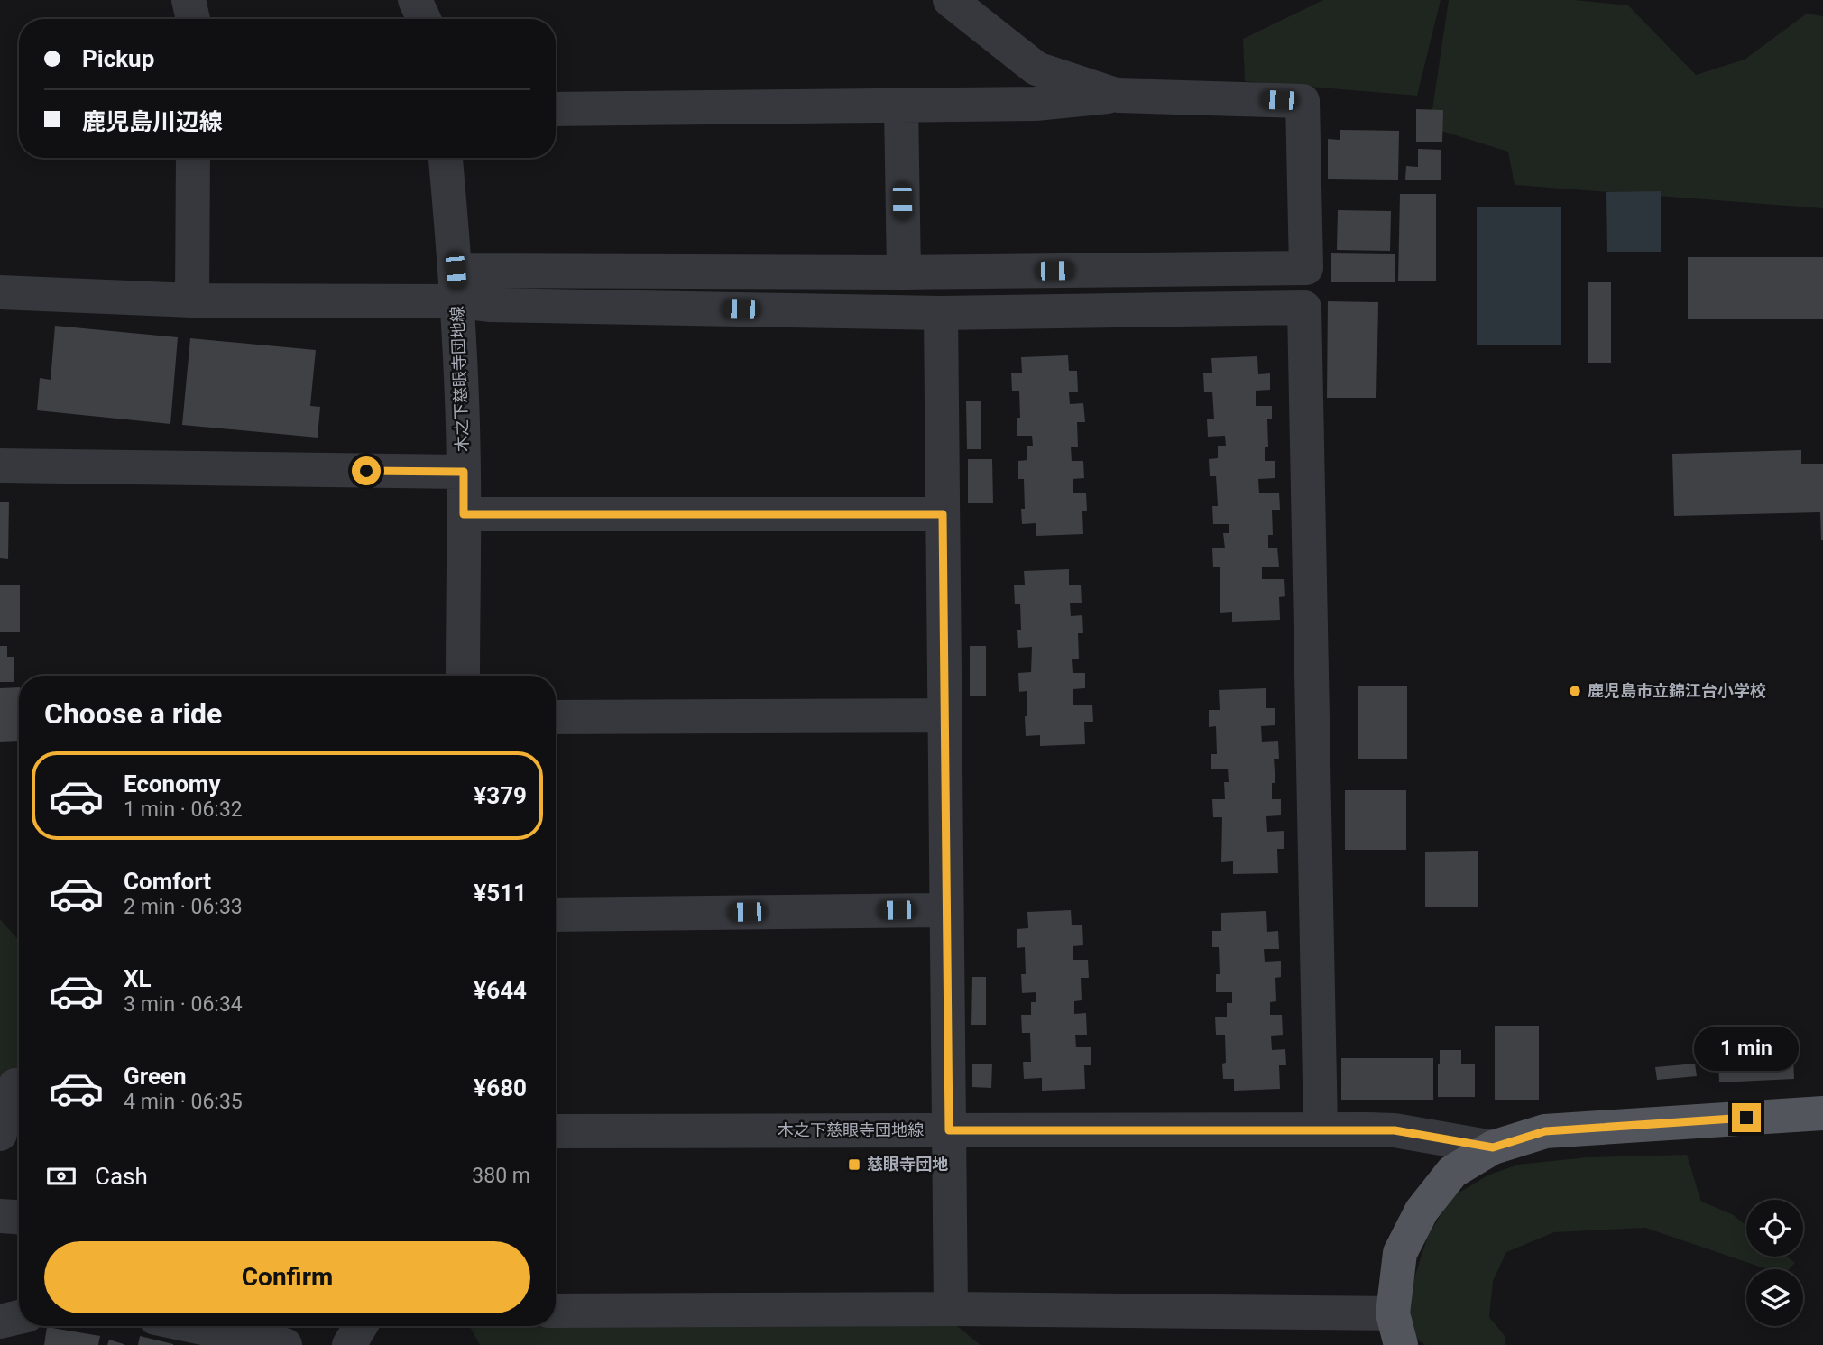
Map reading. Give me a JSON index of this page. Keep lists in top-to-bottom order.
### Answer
{
  "streets": {
    "street": ["木之下慈眼寺団地線"]
  },
  "places": {
    "other": ["鹿児島市立錦江台小学校"],
    "transit": ["慈眼寺団地"]
  },
  "page": {
    "banner": ["Pickup", "鹿児島川辺線"],
    "heading": "Choose a ride",
    "list": [
      {
        "name": "Economy",
        "note": "1 min · 06:32",
        "value": "¥379"
      },
      {
        "name": "Comfort",
        "note": "2 min · 06:33",
        "value": "¥511"
      },
      {
        "name": "XL",
        "note": "3 min · 06:34",
        "value": "¥644"
      },
      {
        "name": "Green",
        "note": "4 min · 06:35",
        "value": "¥680"
      }
    ],
    "bubble": "1 min",
    "pay": ["Cash", "380 m"],
    "buttons": "Confirm"
  }
}
